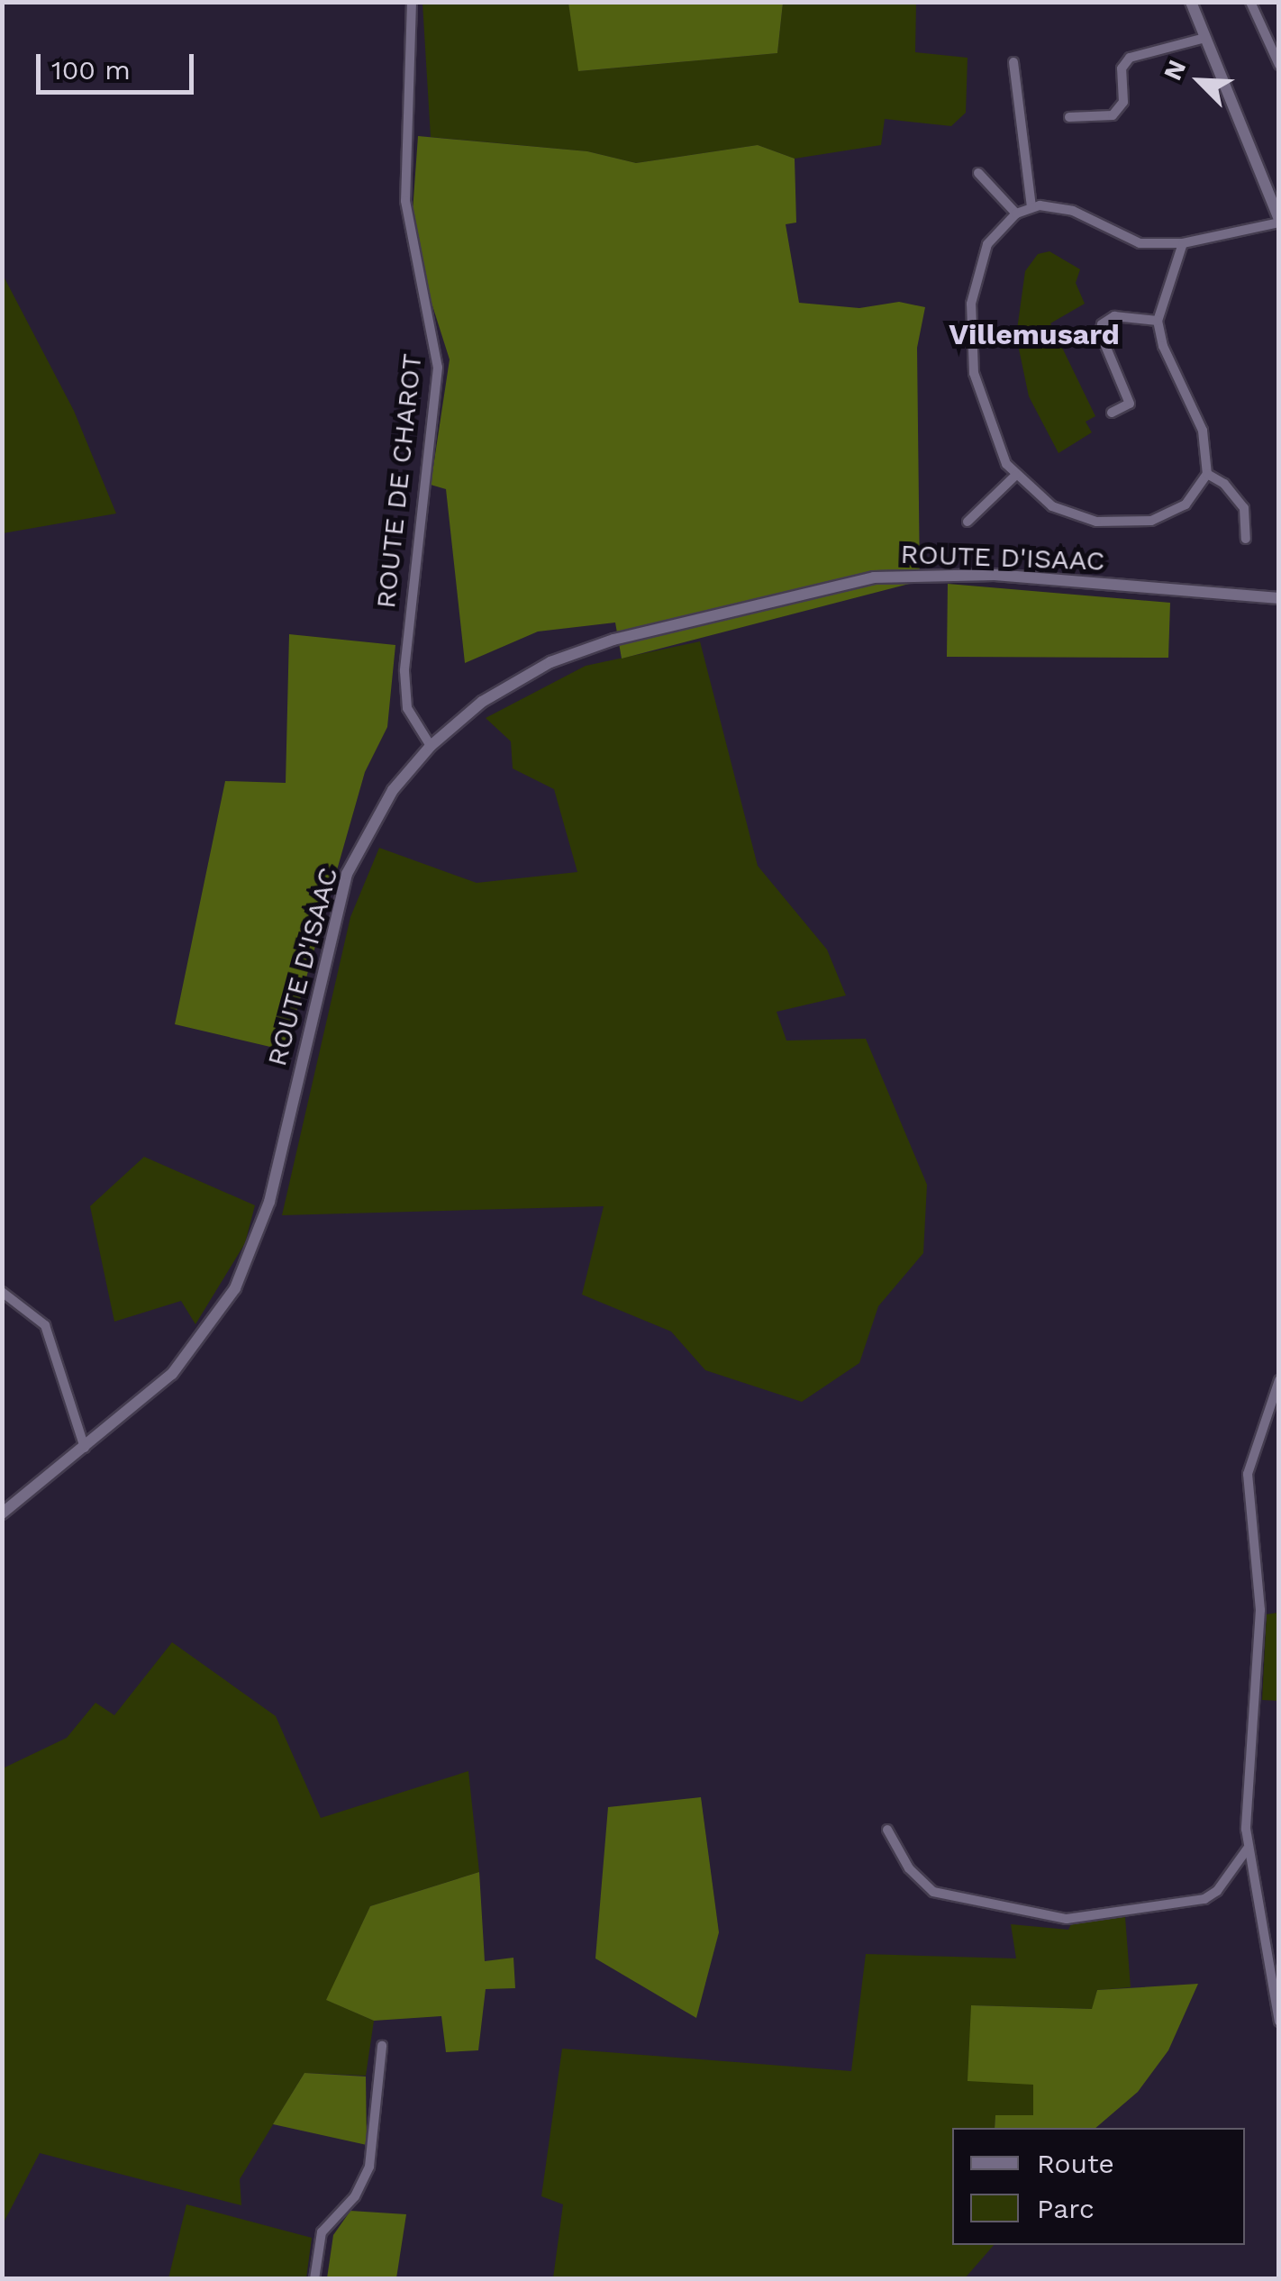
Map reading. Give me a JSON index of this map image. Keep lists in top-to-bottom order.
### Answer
{
  "streets": {
    "street": ["ROUTE DE CHAROT", "ROUTE D'ISAAC"]
  },
  "crossings": [
    ["ROUTE DE CHAROT", "ROUTE D'ISAAC"]
  ],
  "districts": ["Villemusard"],
  "legend": ["Route", "Parc"],
  "scale_bar": "100 m",
  "north": "top left"
}
